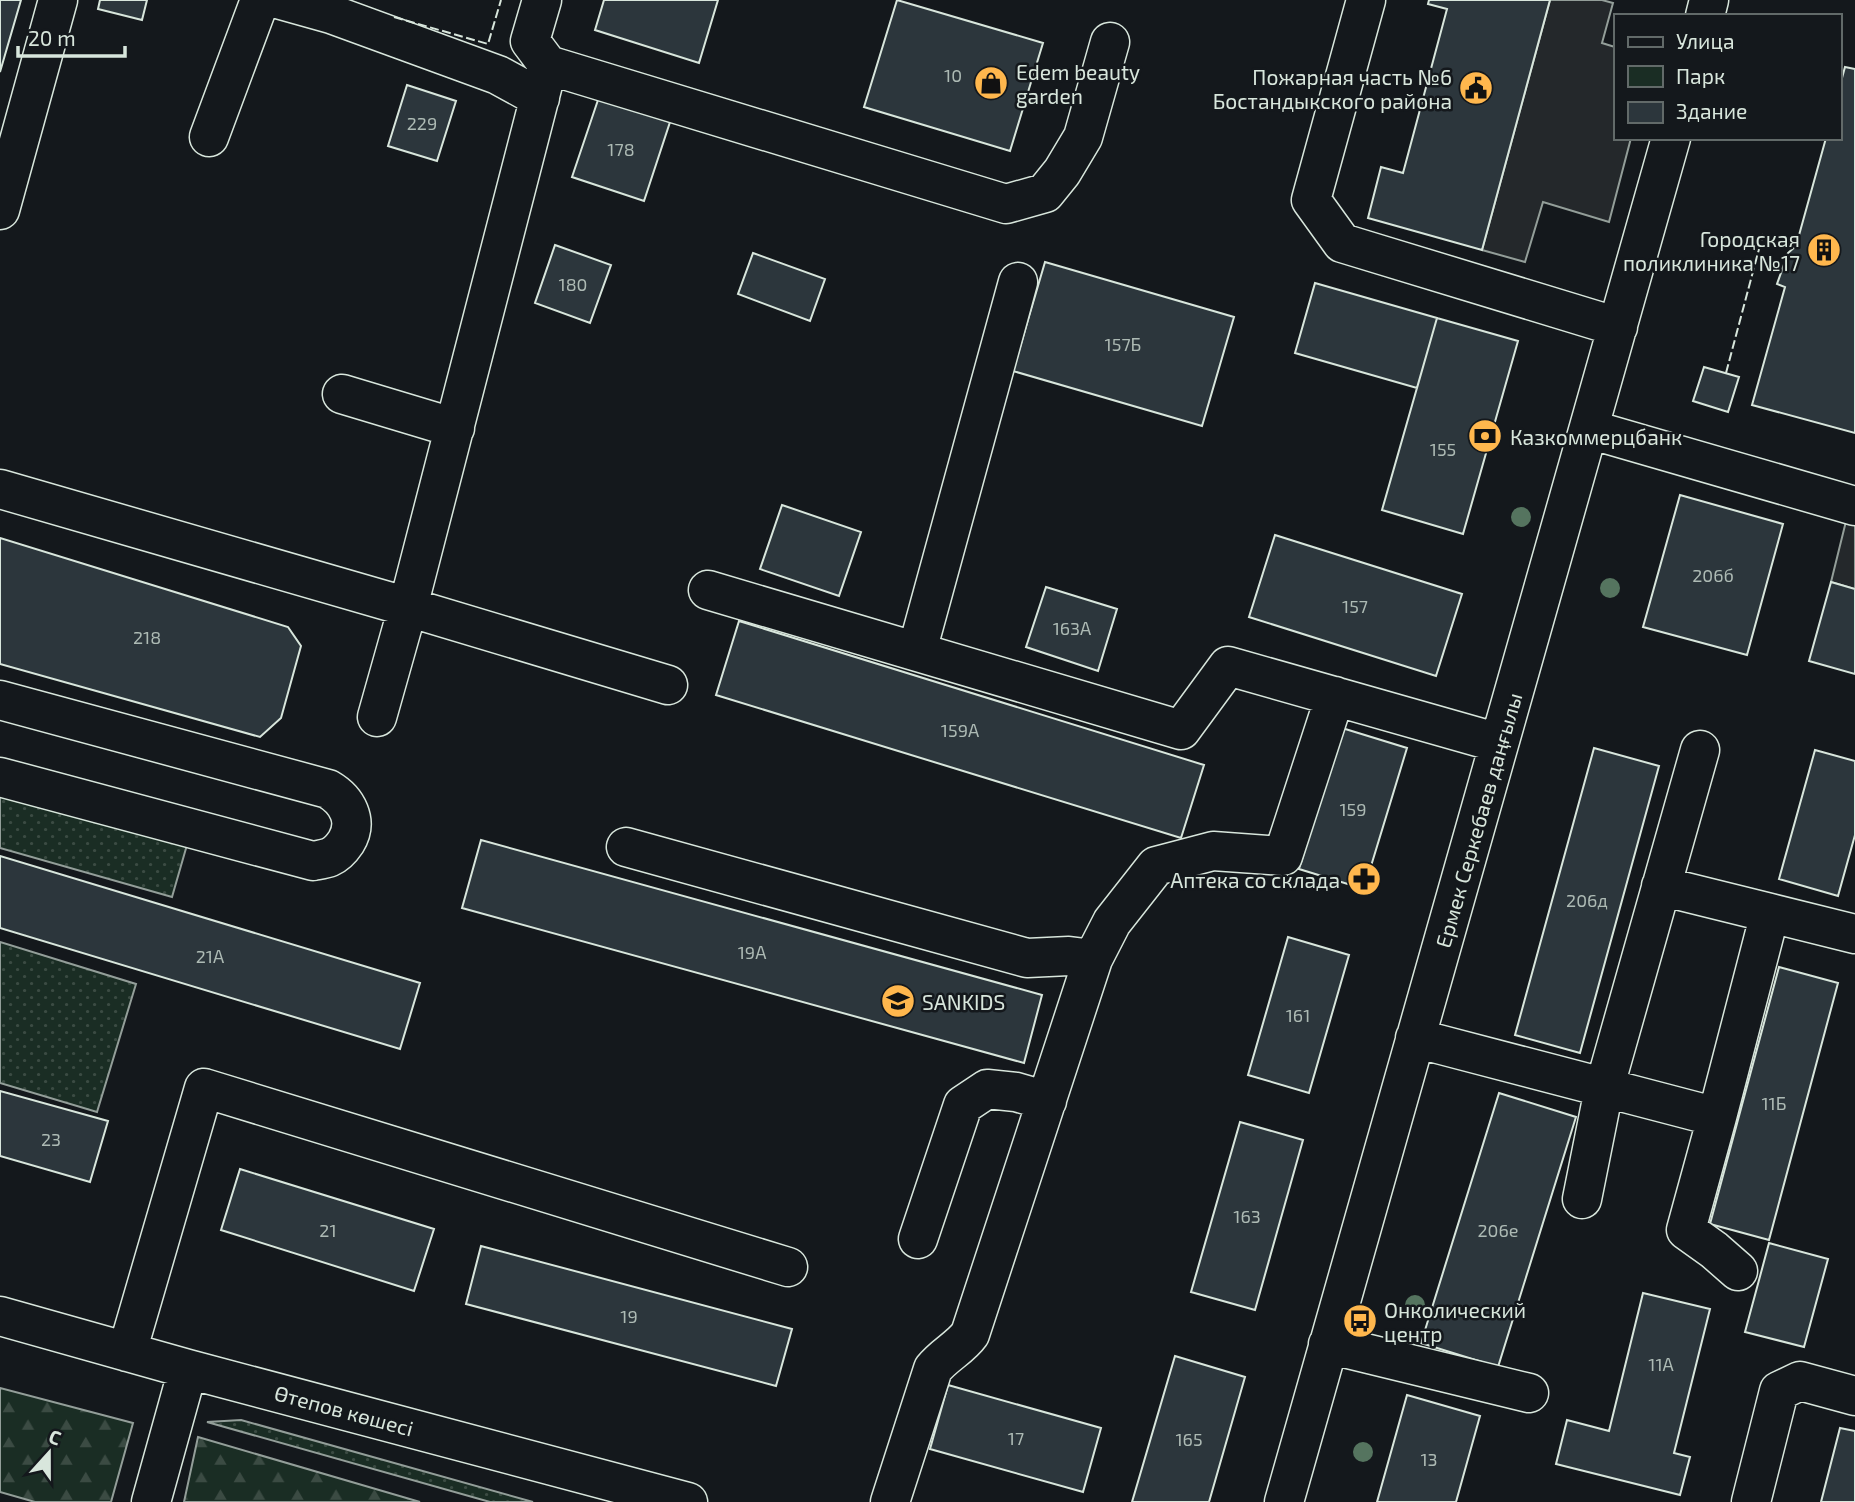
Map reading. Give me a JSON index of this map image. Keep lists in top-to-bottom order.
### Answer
{
  "streets": {
    "street": ["Ермек Серкебаев даңғылы", "Өтепов көшесі"]
  },
  "places": {
    "shop": ["Edem beauty garden"],
    "public building": ["Пожарная часть №6 Бостандыкского района"],
    "building": ["Городская поликлиника №17"],
    "bank": ["Казкоммерцбанк"],
    "pharmacy": ["Аптека со склада"],
    "school or university": ["SANKIDS"],
    "bus stop": ["Онколический центр"]
  },
  "house_numbers": [
    "10",
    "229",
    "178",
    "180",
    "157Б",
    "155",
    "206б",
    "157",
    "163А",
    "218",
    "159А",
    "159",
    "206д",
    "19А",
    "21А",
    "161",
    "11Б",
    "23",
    "163",
    "21",
    "206е",
    "19",
    "11А",
    "17",
    "165",
    "13"
  ],
  "legend": ["Улица", "Парк", "Здание"],
  "scale_bar": "20 m",
  "north": "top"
}
